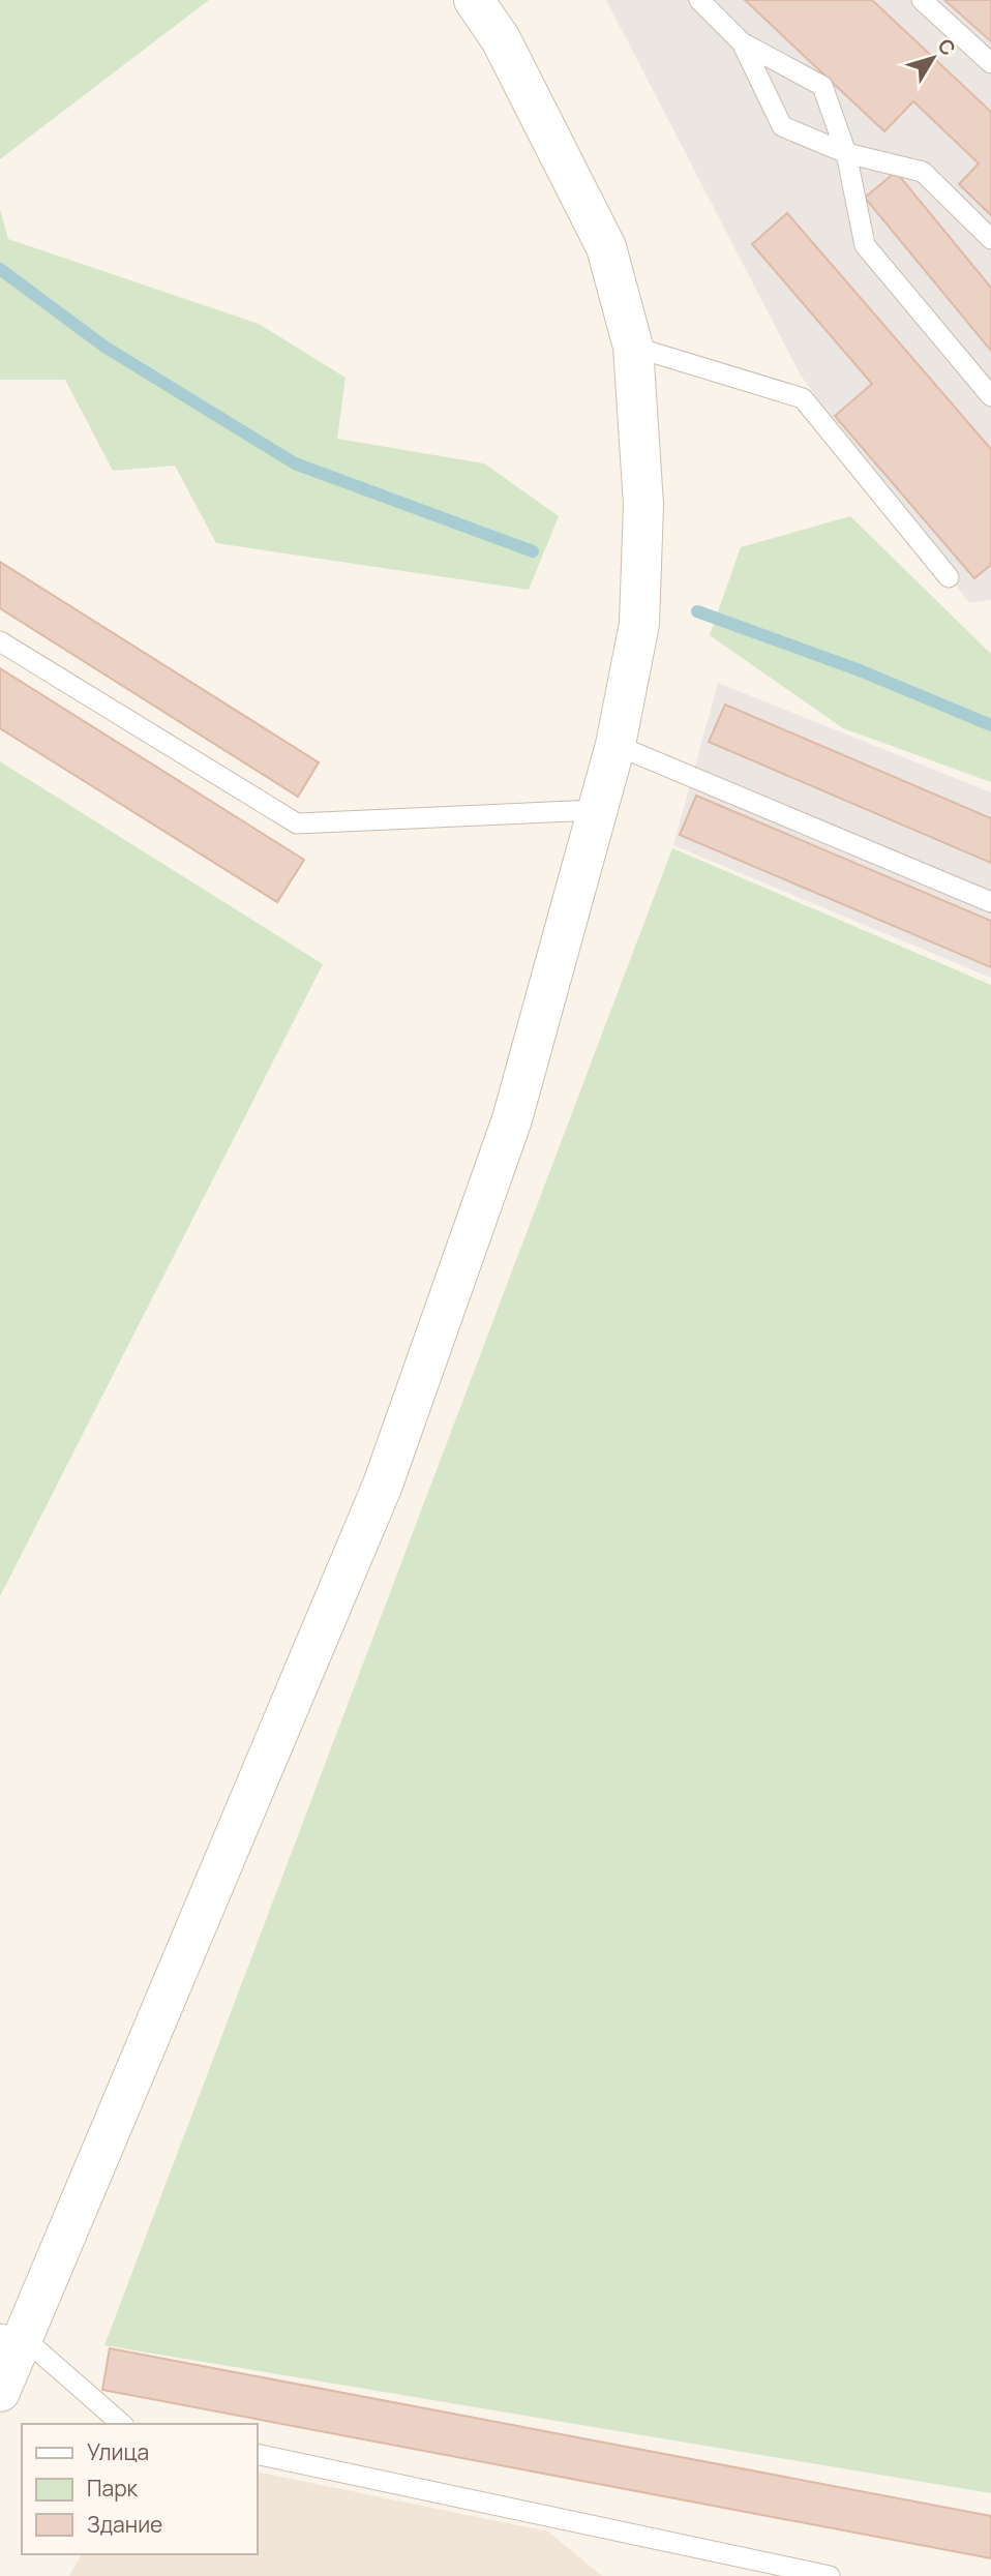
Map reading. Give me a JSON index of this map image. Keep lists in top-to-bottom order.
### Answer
{
  "legend": ["Улица", "Парк", "Здание"],
  "north": "top right"
}
